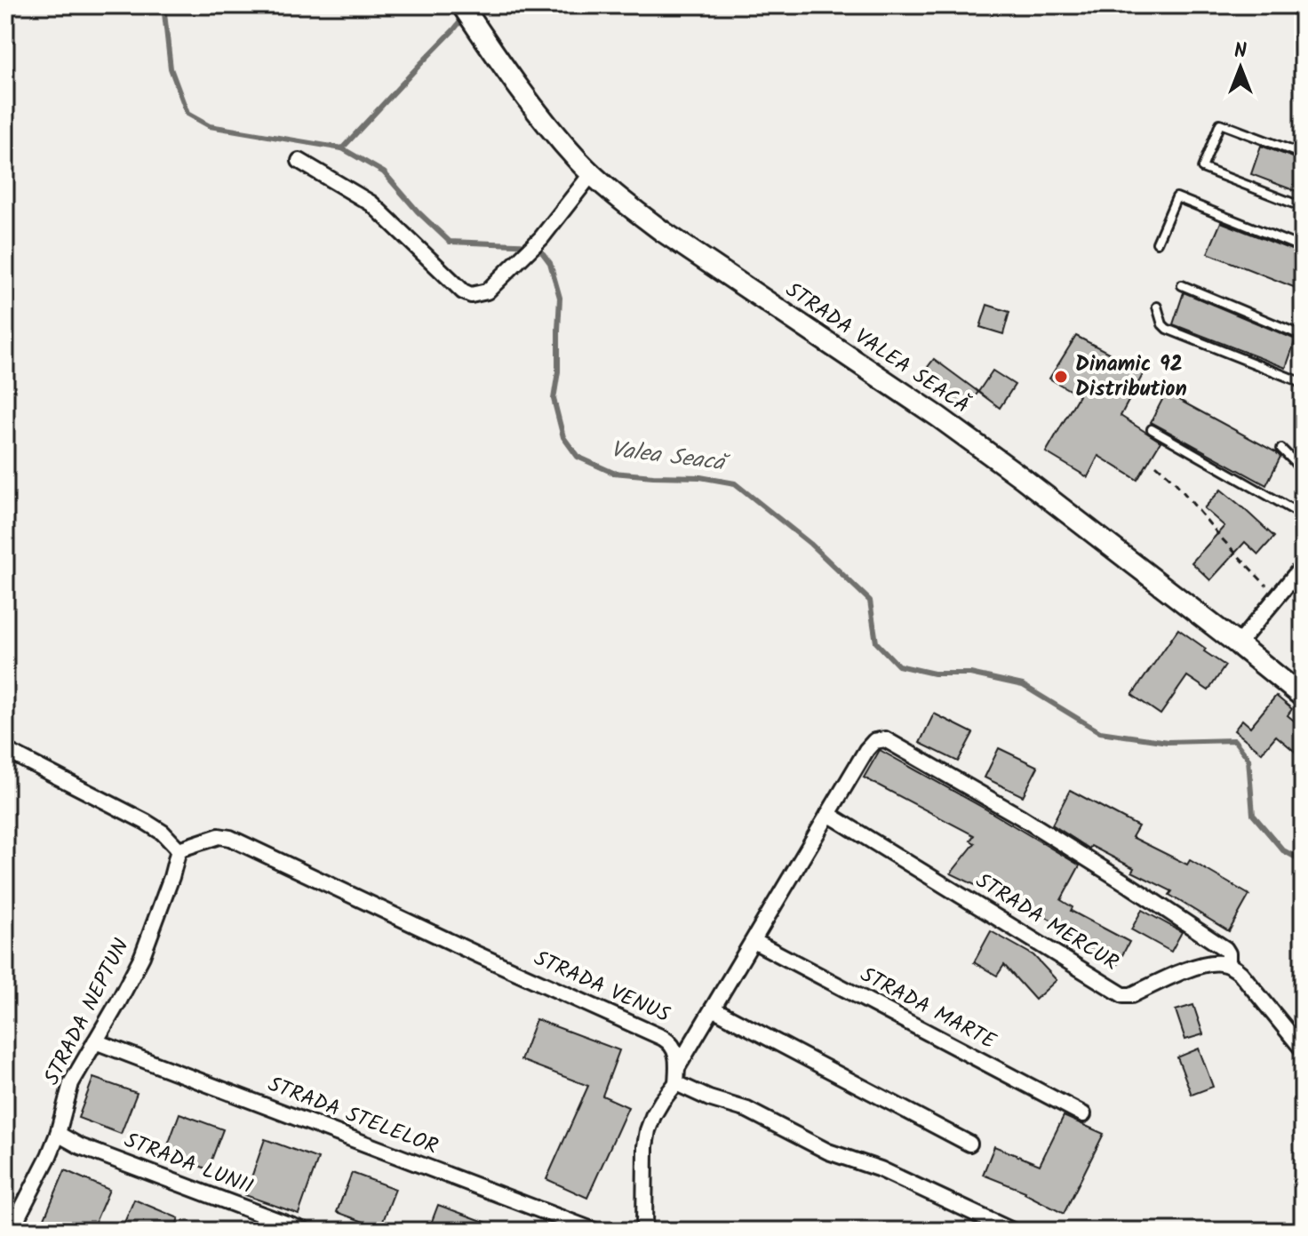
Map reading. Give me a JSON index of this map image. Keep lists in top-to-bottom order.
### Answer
{
  "streets": {
    "main road": ["STRADA VALEA SEACĂ"],
    "street": [
      "STRADA MERCUR",
      "STRADA VENUS",
      "STRADA MARTE",
      "STRADA NEPTUN",
      "STRADA STELELOR",
      "STRADA LUNII"
    ]
  },
  "crossings": [
    ["STRADA VENUS", "STRADA NEPTUN"],
    ["STRADA NEPTUN", "STRADA STELELOR"],
    ["STRADA NEPTUN", "STRADA LUNII"]
  ],
  "water": ["Valea Seacă"],
  "places": ["Dinamic 92 Distribution"],
  "north": "top"
}
